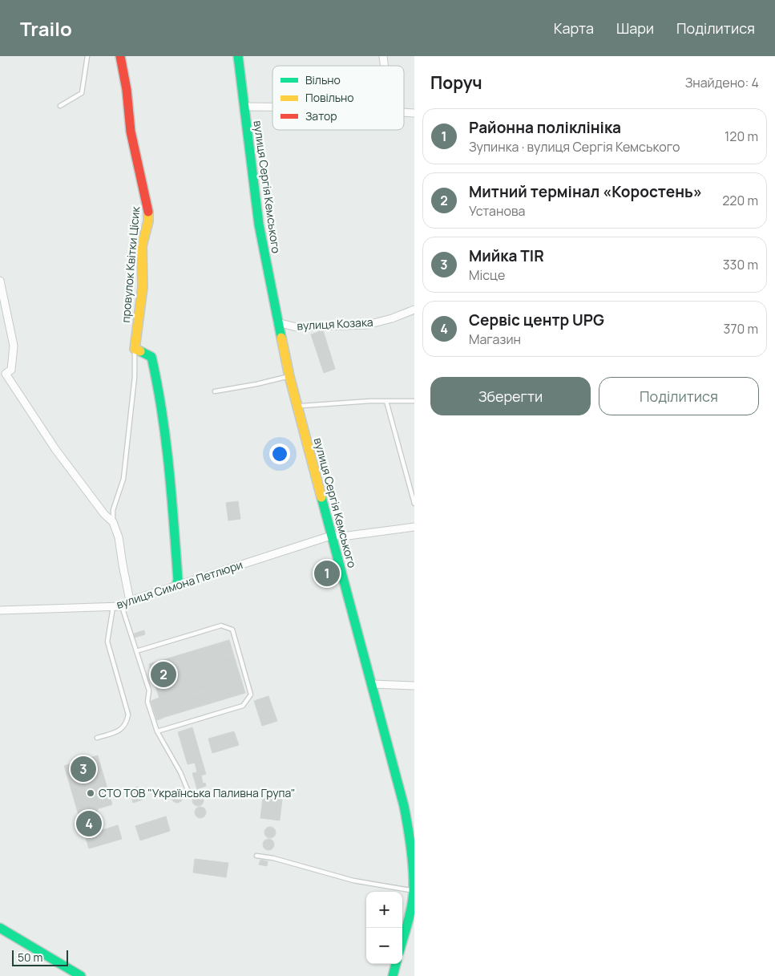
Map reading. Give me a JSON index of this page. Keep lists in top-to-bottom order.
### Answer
{
  "streets": {
    "main road": ["вулиця Сергія Кемського", "провулок Квітки Цісик"],
    "street": ["вулиця Козака", "вулиця Симона Петлюри"]
  },
  "crossings": [
    ["вулиця Сергія Кемського", "вулиця Козака"],
    ["вулиця Сергія Кемського", "вулиця Симона Петлюри"]
  ],
  "places": ["СТО ТОВ \"Українська Паливна Група\""],
  "legend": ["Вільно", "Повільно", "Затор"],
  "scale_bar": "50 m",
  "page": {
    "header": "Trailo",
    "nav": ["Карта", "Шари", "Поділитися"],
    "heading": ["Поруч", "Знайдено: 4"],
    "list": [
      {
        "mark": "1",
        "name": "Районна поліклініка",
        "note": "Зупинка · вулиця Сергія Кемського",
        "value": "120 m"
      },
      {
        "mark": "2",
        "name": "Митний термінал «Коростень»",
        "note": "Установа",
        "value": "220 m"
      },
      {
        "mark": "3",
        "name": "Мийка TIR",
        "note": "Місце",
        "value": "330 m"
      },
      {
        "mark": "4",
        "name": "Сервіс центр UPG",
        "note": "Магазин",
        "value": "370 m"
      }
    ],
    "buttons": ["Зберегти", "Поділитися"],
    "pins": [
      "1",
      "2",
      "3",
      "4"
    ],
    "map_buttons": ["+", "−"],
    "scale": "50 m"
  }
}
